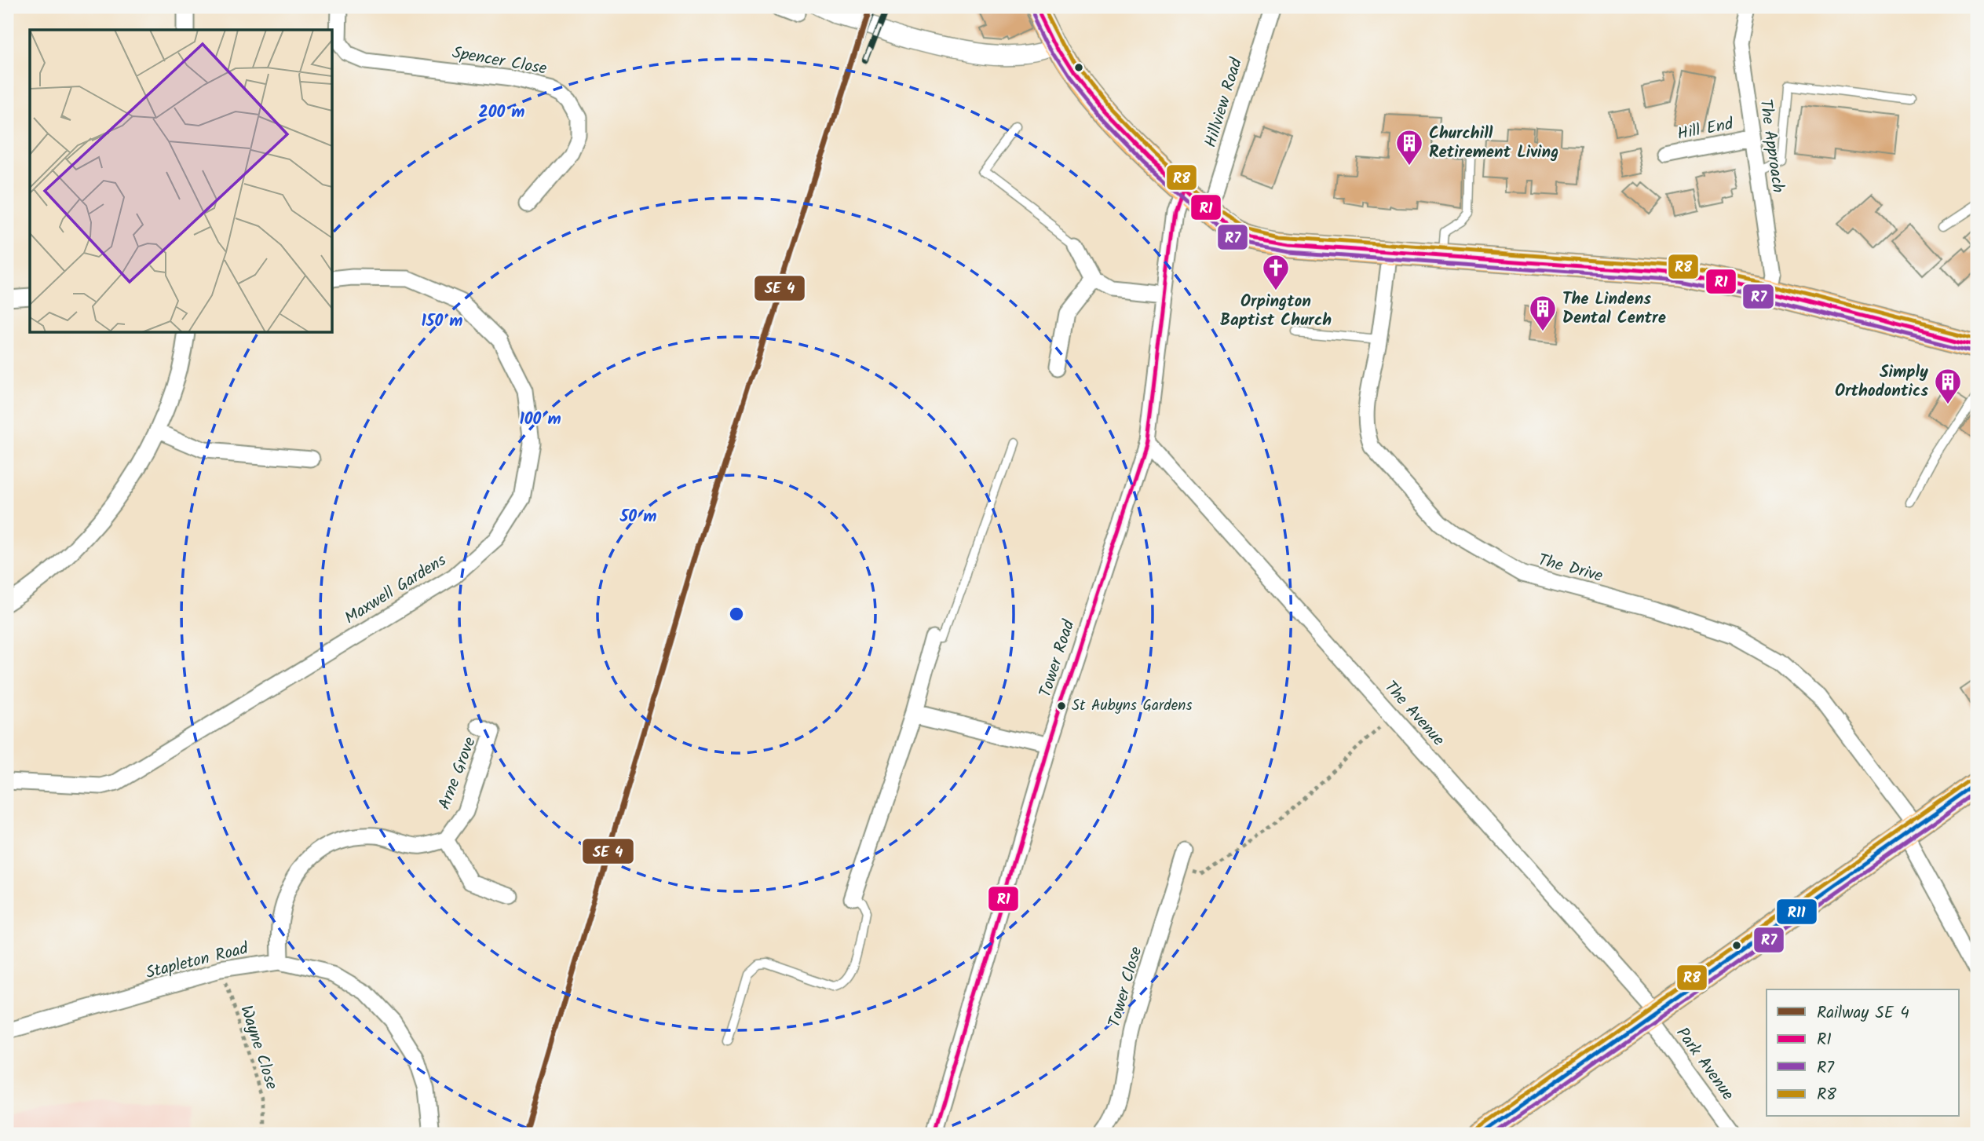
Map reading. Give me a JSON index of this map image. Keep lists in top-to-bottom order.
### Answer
{
  "streets": {
    "street": [
      "Spencer Close",
      "Hillview Road",
      "Hill End",
      "The Approach",
      "The Drive",
      "Maxwell Gardens",
      "Tower Road",
      "The Avenue",
      "Arne Grove",
      "Stapleton Road",
      "Tower Close",
      "Park Avenue"
    ],
    "path": ["Wayne Close"]
  },
  "crossings": [
    ["Hill End", "The Approach"],
    ["Tower Road", "The Avenue"],
    ["The Avenue", "Park Avenue"],
    ["Stapleton Road", "Wayne Close"]
  ],
  "places": {
    "building": ["Churchill Retirement Living", "The Lindens Dental Centre", "Simply Orthodontics"],
    "church": ["Orpington Baptist Church"],
    "other": ["St Aubyns Gardens"]
  },
  "lines": [
    "transit line R1",
    "transit line R8",
    "transit line R7",
    "transit line R11"
  ],
  "legend": [
    "Railway SE 4",
    "R1",
    "R7",
    "R8"
  ],
  "rings": [
    "200 m",
    "150 m",
    "100 m",
    "50 m"
  ]
}
